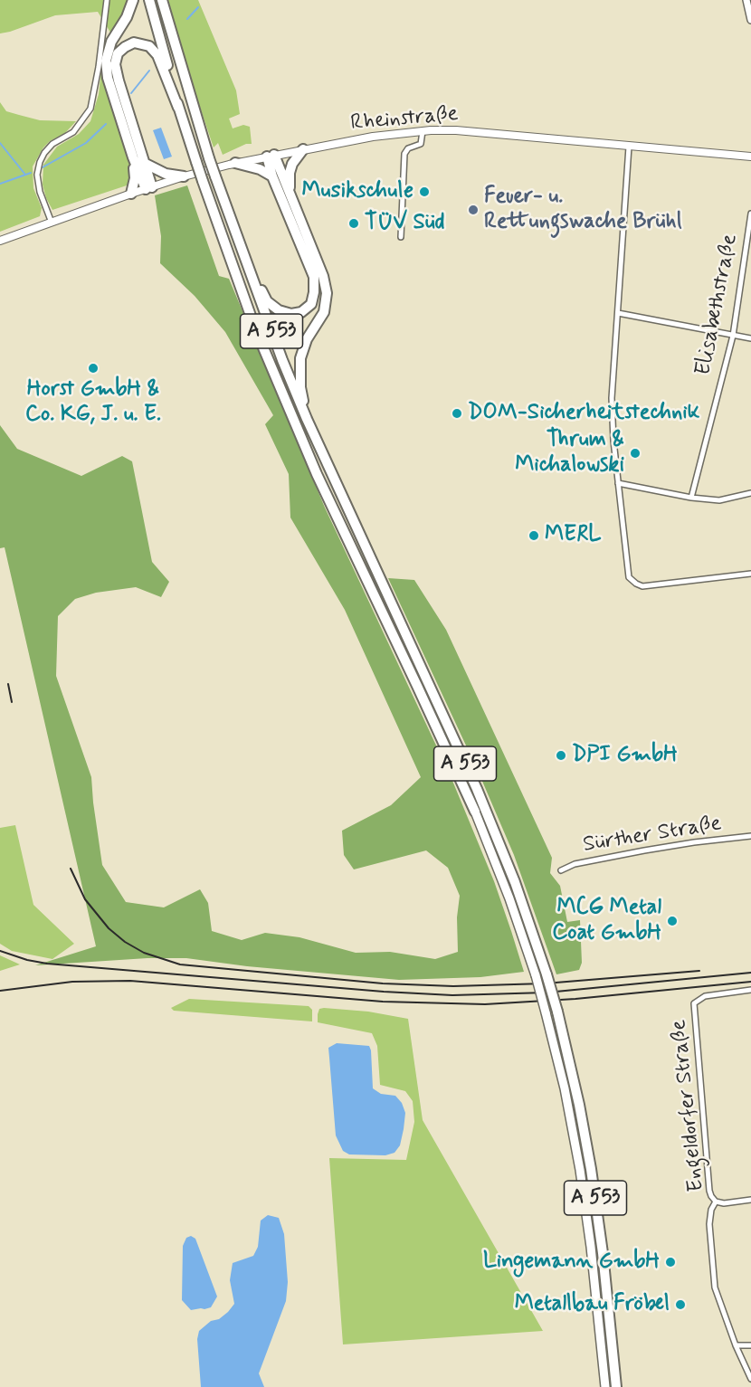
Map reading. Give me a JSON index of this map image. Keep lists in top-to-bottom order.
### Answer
{
  "streets": {
    "highway": ["A 553"],
    "main road": ["Rheinstraße"],
    "street": ["Elisabethstraße", "Sürther Straße", "Engeldorfer Straße"]
  },
  "places": [
    "Musikschule",
    "Feuer- u. Rettungswache Brühl",
    "TÜV Süd",
    "Horst GmbH & Co. KG, J. u. E.",
    "DOM-Sicherheitstechnik",
    "Thrum & Michalowski",
    "MERL",
    "DPI GmbH",
    "MCG Metal Coat GmbH",
    "Lingemann GmbH",
    "Metallbau Fröbel"
  ]
}
